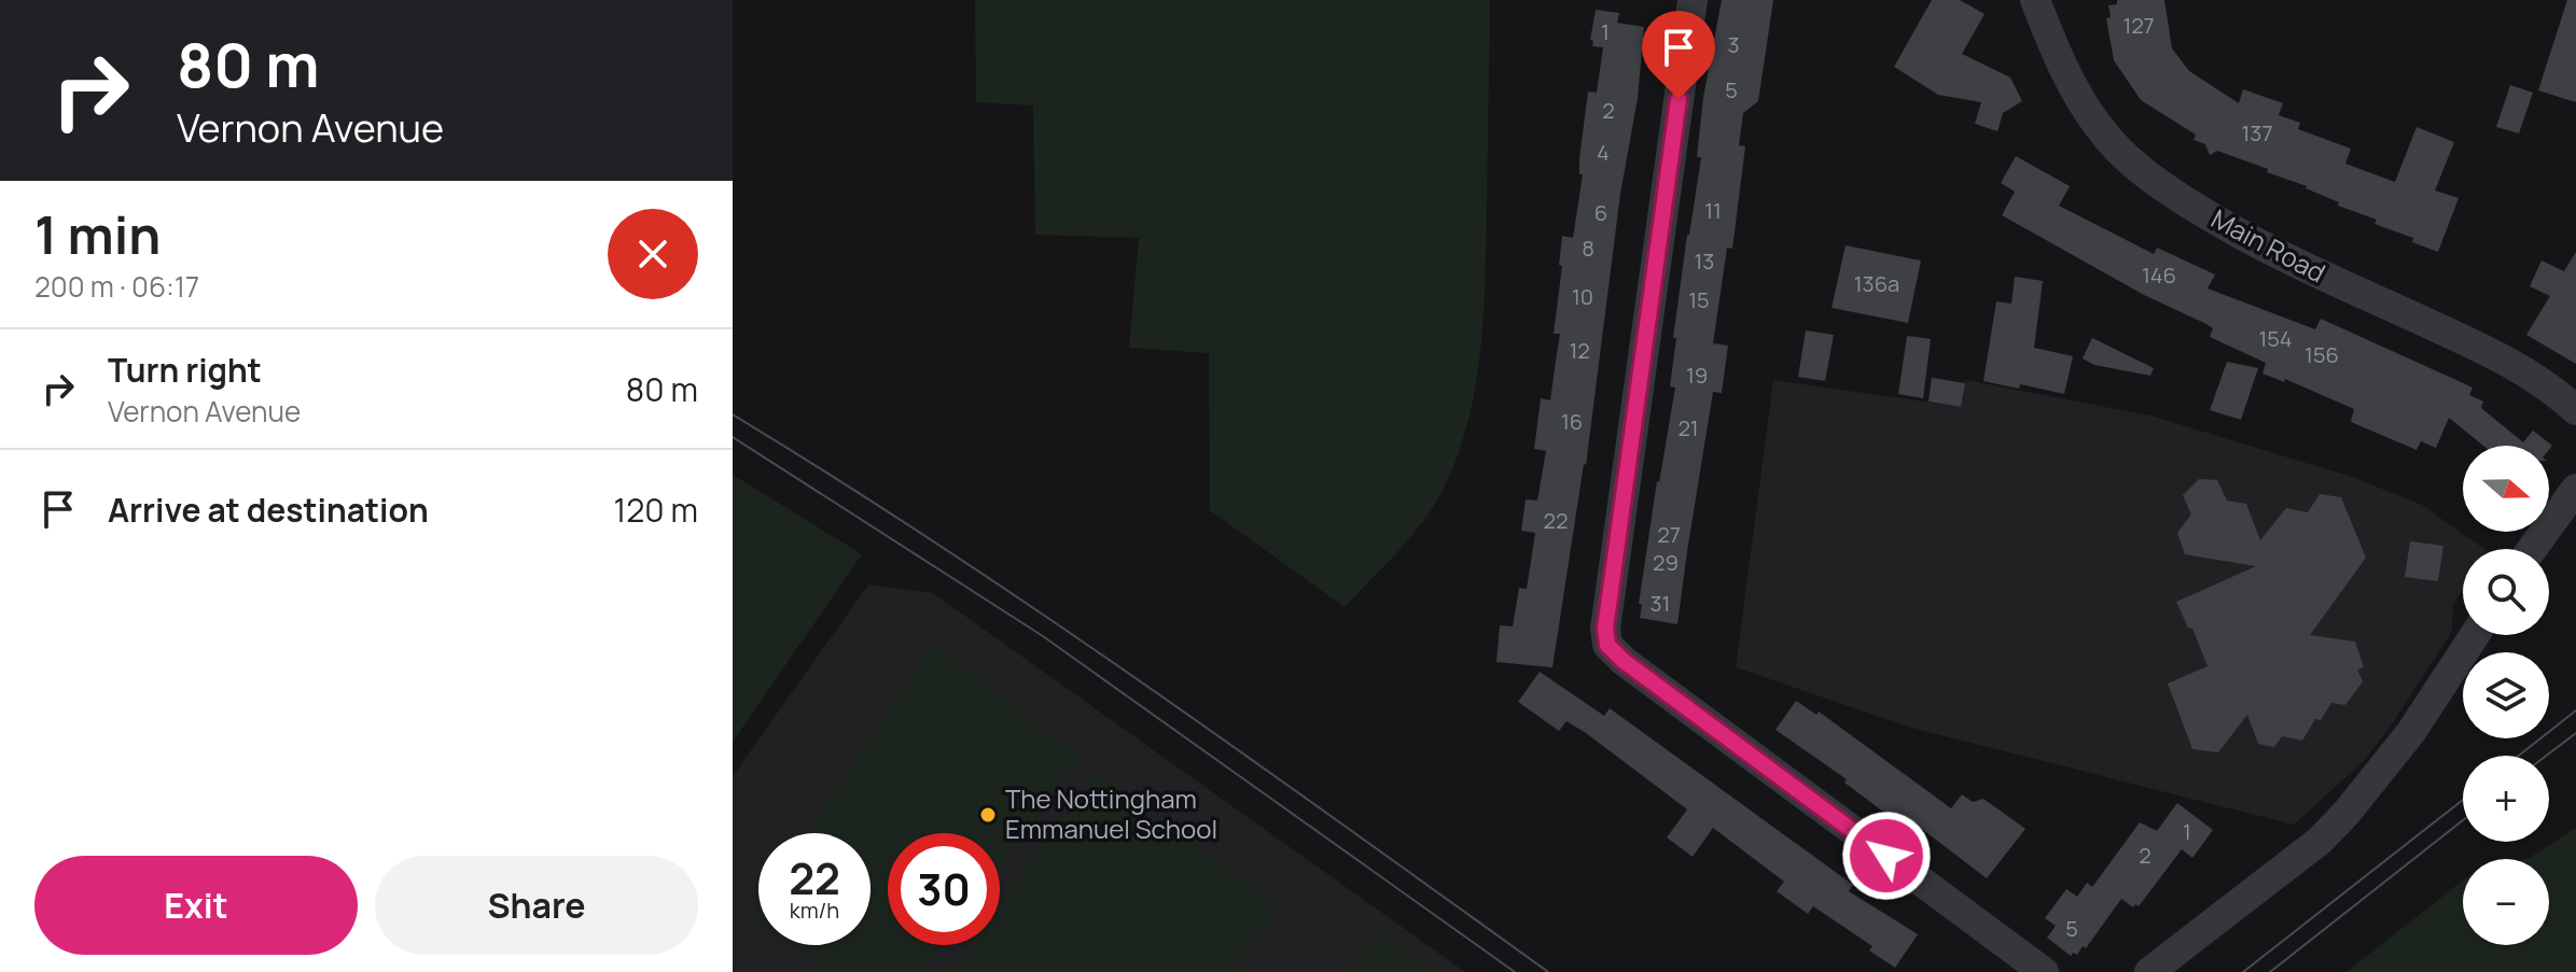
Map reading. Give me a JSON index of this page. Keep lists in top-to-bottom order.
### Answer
{
  "streets": {
    "street": ["Main Road"]
  },
  "places": ["The Nottingham Emmanuel School"],
  "house_numbers": [
    "127",
    "1",
    "3",
    "5",
    "2",
    "137",
    "4",
    "11",
    "6",
    "8",
    "13",
    "146",
    "136a",
    "10",
    "15",
    "154",
    "12",
    "156",
    "19",
    "16",
    "21",
    "22",
    "27",
    "29",
    "31",
    "1",
    "2",
    "5"
  ],
  "north": "right",
  "page": {
    "turn": ["80 m", "Vernon Avenue"],
    "heading": ["1 min", "200 m · 06:17"],
    "list": [
      {
        "name": "Turn right",
        "note": "Vernon Avenue",
        "value": "80 m"
      },
      {
        "name": "Arrive at destination",
        "value": "120 m"
      }
    ],
    "map_buttons": ["+", "−"],
    "speed": "22 km/h",
    "limit": "30",
    "buttons": ["Exit", "Share"]
  }
}
